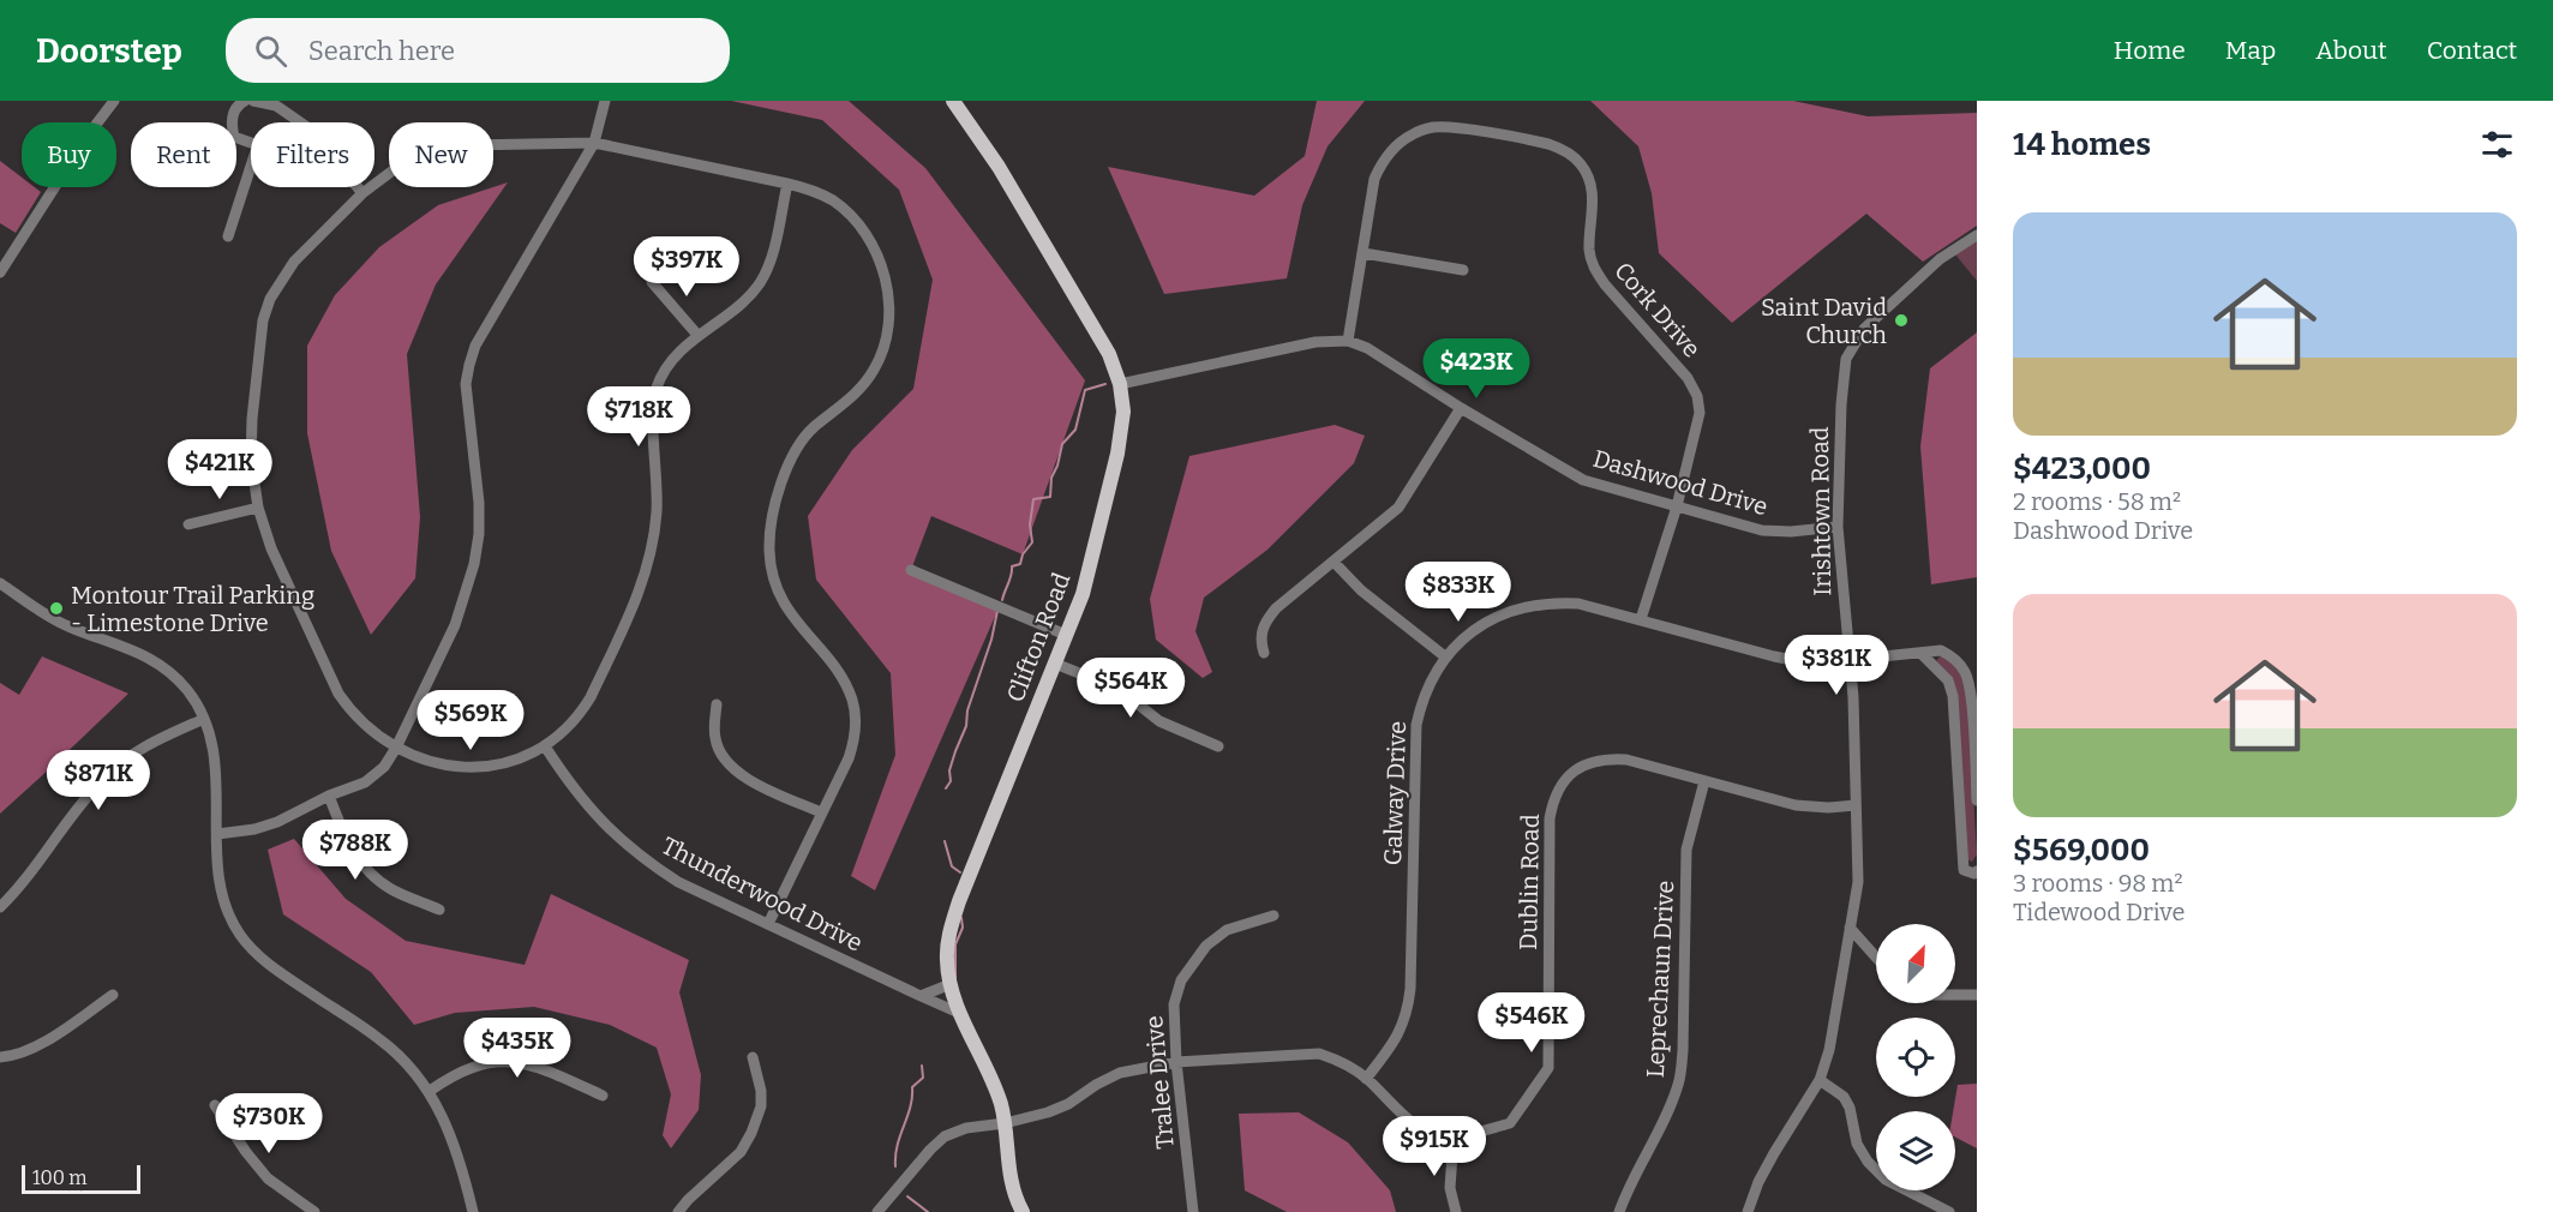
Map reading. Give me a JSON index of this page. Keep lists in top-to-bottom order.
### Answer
{
  "streets": {
    "main road": ["Clifton Road"],
    "street": [
      "Cork Drive",
      "Dashwood Drive",
      "Irishtown Road",
      "Galway Drive",
      "Dublin Road",
      "Thunderwood Drive",
      "Leprechaun Drive",
      "Tralee Drive"
    ]
  },
  "crossings": [
    ["Cork Drive", "Dashwood Drive"],
    ["Cork Drive", "Galway Drive"],
    ["Dashwood Drive", "Irishtown Road"],
    ["Dashwood Drive", "Clifton Road"],
    ["Irishtown Road", "Galway Drive"],
    ["Irishtown Road", "Dublin Road"],
    ["Clifton Road", "Thunderwood Drive"],
    ["Dublin Road", "Leprechaun Drive"]
  ],
  "places": ["Saint David Church", "Montour Trail Parking - Limestone Drive"],
  "scale_bar": "100 m",
  "north": "top right",
  "page": {
    "header": "Doorstep",
    "search": "Search here",
    "nav": [
      "Home",
      "Map",
      "About",
      "Contact"
    ],
    "heading": "14 homes",
    "chip": [
      "Buy",
      "Rent",
      "Filters",
      "New"
    ],
    "list": [
      {
        "name": "$423,000",
        "note": "2 rooms · 58 m² · Dashwood Drive"
      },
      {
        "name": "$569,000",
        "note": "3 rooms · 98 m² · Tidewood Drive"
      }
    ],
    "price": [
      "$397K",
      "$423K",
      "$718K",
      "$421K",
      "$833K",
      "$381K",
      "$564K",
      "$569K",
      "$871K",
      "$788K",
      "$546K",
      "$435K",
      "$730K",
      "$915K"
    ],
    "scale": "100 m"
  }
}
